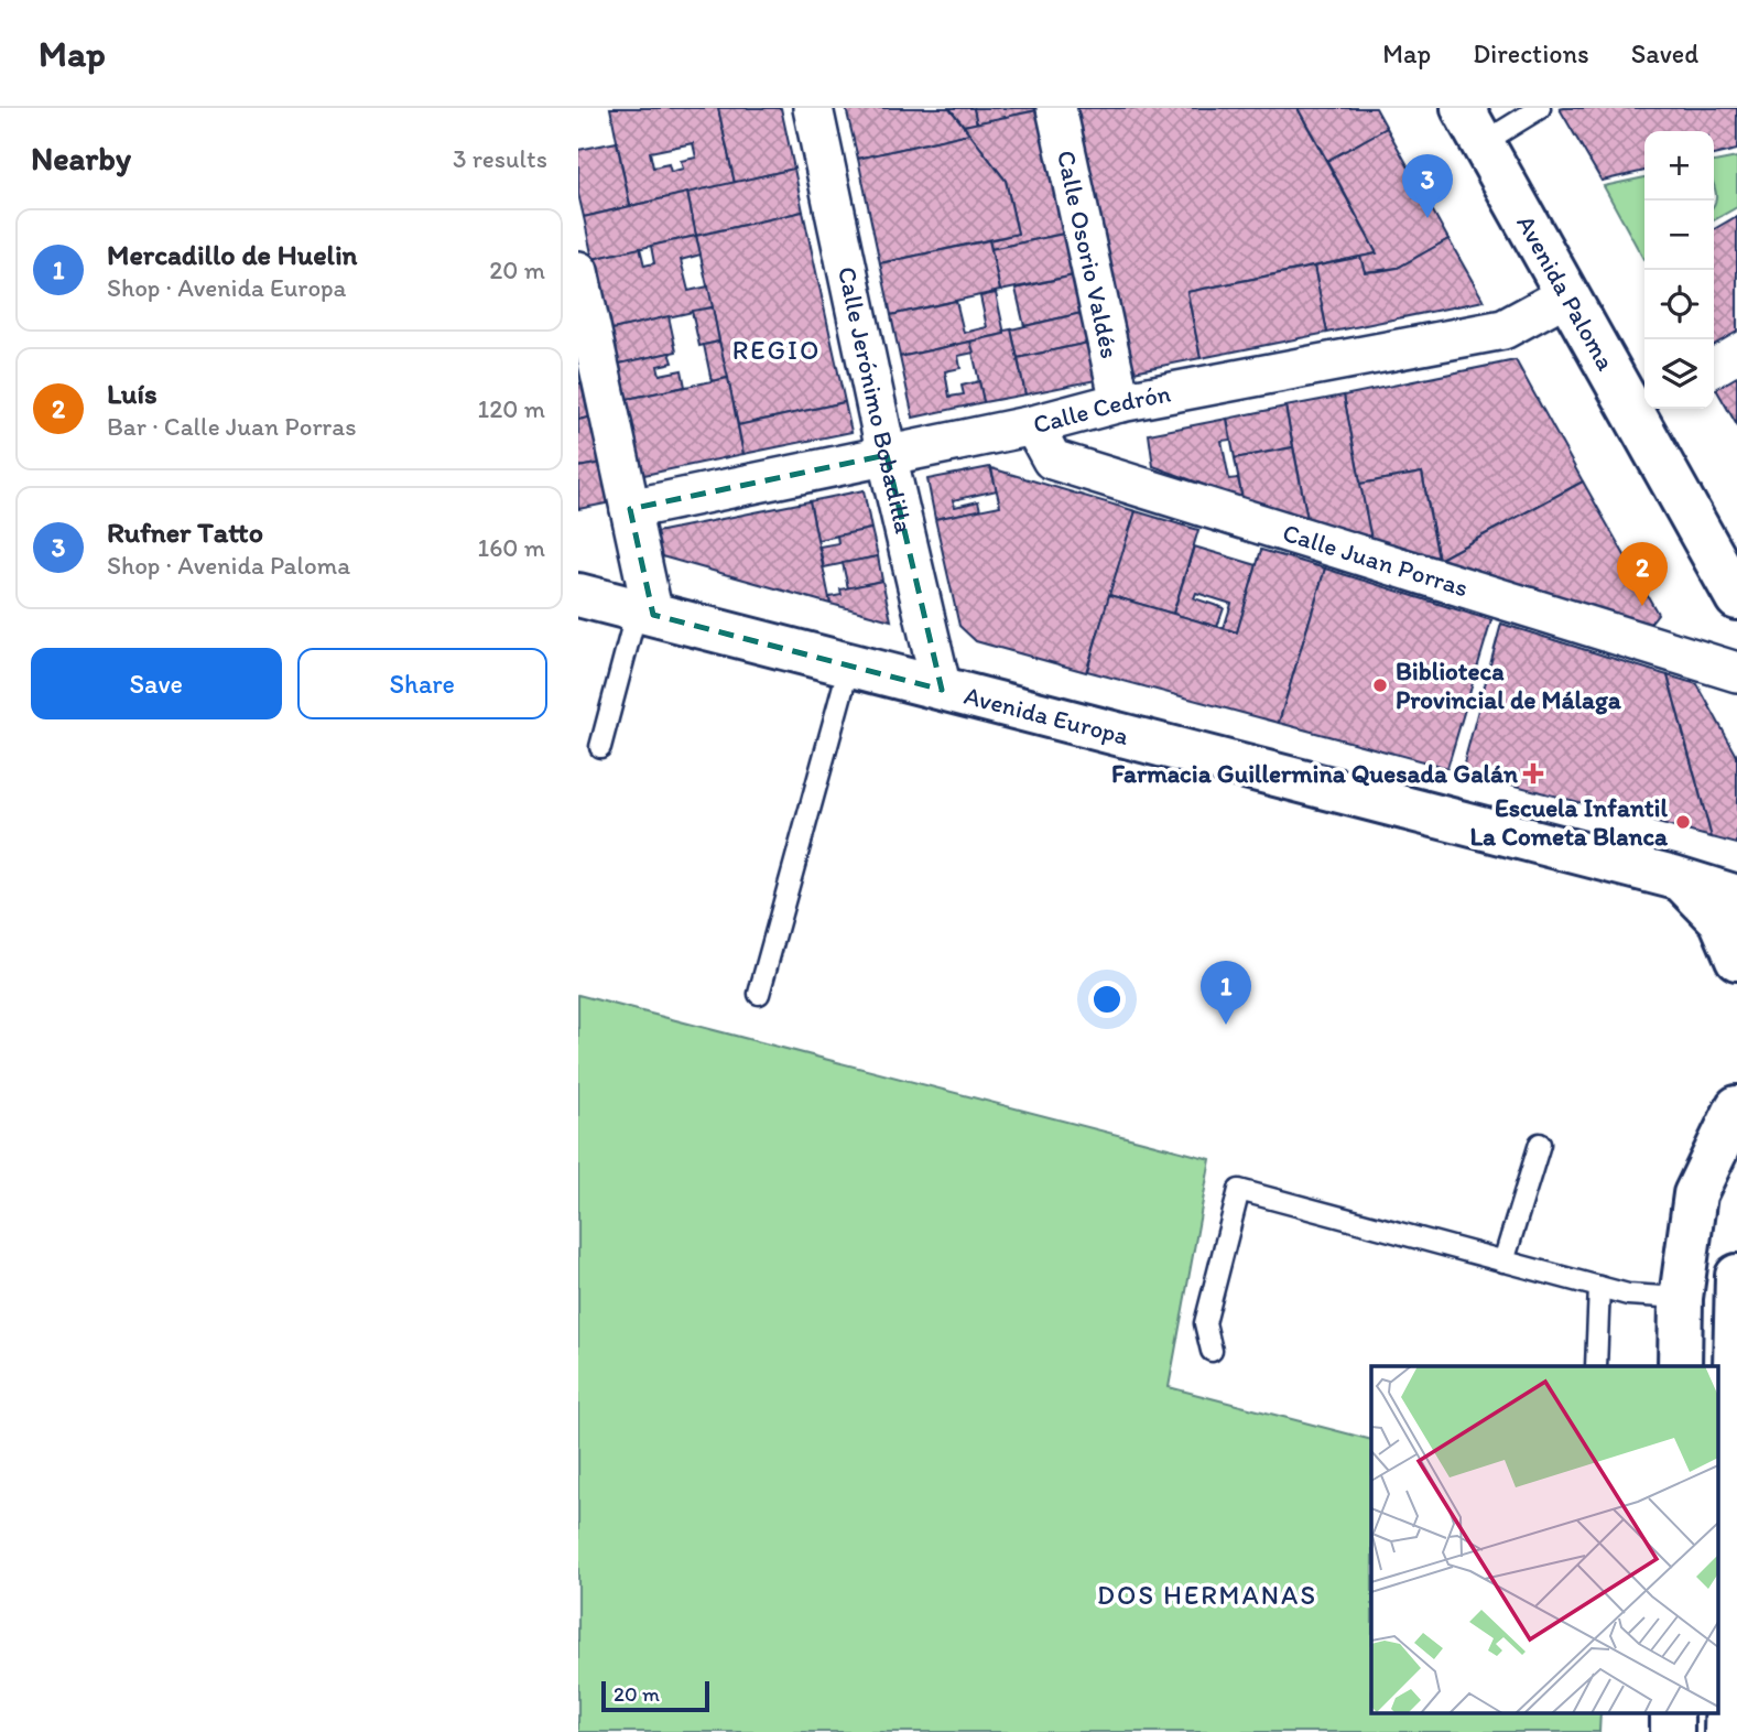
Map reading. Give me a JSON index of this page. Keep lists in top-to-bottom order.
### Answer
{
  "streets": {
    "main road": ["Avenida Paloma", "Avenida Europa"],
    "street": [
      "Calle Osorio Valdés",
      "Calle Jerónimo Bobadilla",
      "Calle Cedrón",
      "Calle Juan Porras"
    ]
  },
  "crossings": [
    ["Calle Osorio Valdés", "Calle Cedrón"],
    ["Avenida Paloma", "Calle Cedrón"],
    ["Calle Jerónimo Bobadilla", "Calle Cedrón"],
    ["Calle Jerónimo Bobadilla", "Avenida Europa"],
    ["Calle Cedrón", "Calle Juan Porras"]
  ],
  "districts": ["REGIO", "DOS HERMANAS"],
  "places": {
    "other": ["Biblioteca Provincial de Málaga", "Escuela Infantil La Cometa Blanca"],
    "health": ["Farmacia Guillermina Quesada Galán"]
  },
  "scale_bar": "20 m",
  "page": {
    "header": "Map",
    "nav": ["Map", "Directions", "Saved"],
    "heading": ["Nearby", "3 results"],
    "map_buttons": ["+", "−"],
    "pins": ["3", "2", "1"],
    "list": [
      {
        "mark": "1",
        "name": "Mercadillo de Huelin",
        "note": "Shop · Avenida Europa",
        "value": "20 m"
      },
      {
        "mark": "2",
        "name": "Luís",
        "note": "Bar · Calle Juan Porras",
        "value": "120 m"
      },
      {
        "mark": "3",
        "name": "Rufner Tatto",
        "note": "Shop · Avenida Paloma",
        "value": "160 m"
      }
    ],
    "buttons": ["Save", "Share"],
    "scale": "20 m"
  }
}
